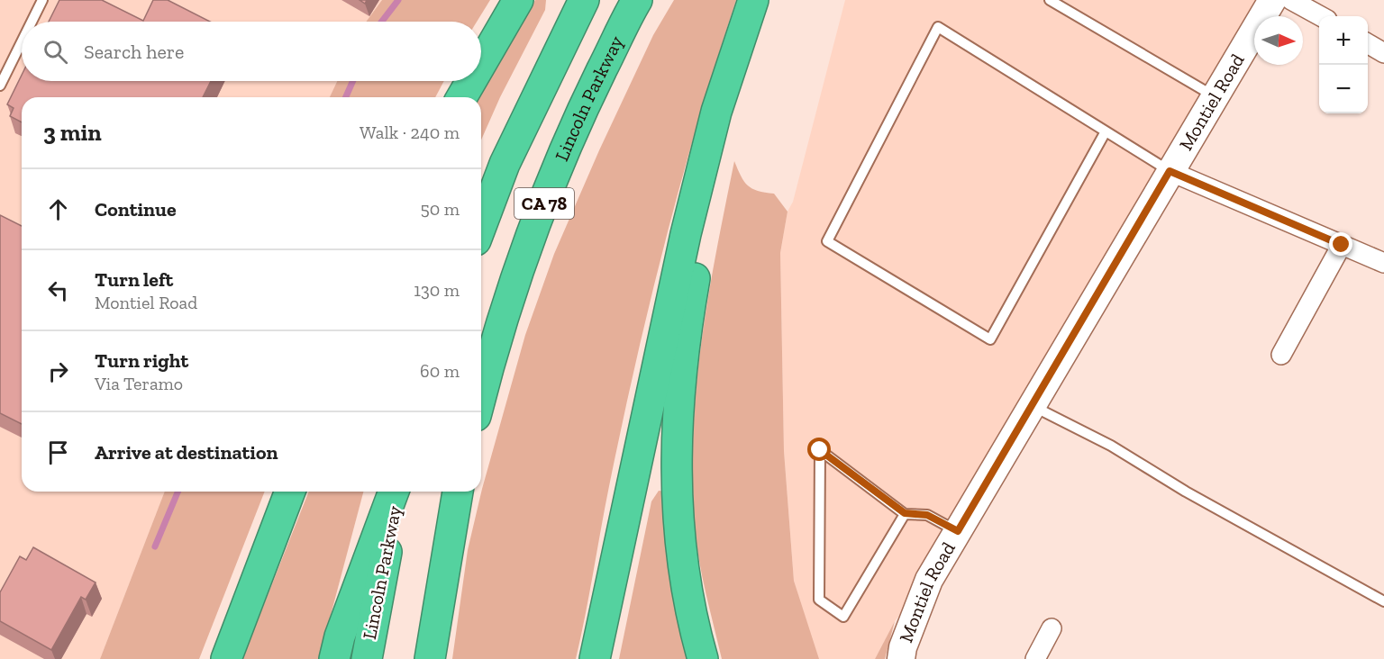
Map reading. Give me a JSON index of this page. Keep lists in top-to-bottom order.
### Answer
{
  "streets": {
    "highway": ["Lincoln Parkway", "CA 78"],
    "street": ["Montiel Road"]
  },
  "north": "right",
  "page": {
    "map_buttons": ["+", "−"],
    "search": "Search here",
    "heading": ["3 min", "Walk · 240 m"],
    "list": [
      ["Continue", "50 m"],
      ["Turn left", "Montiel Road", "130 m"],
      ["Turn right", "Via Teramo", "60 m"],
      "Arrive at destination"
    ]
  }
}
